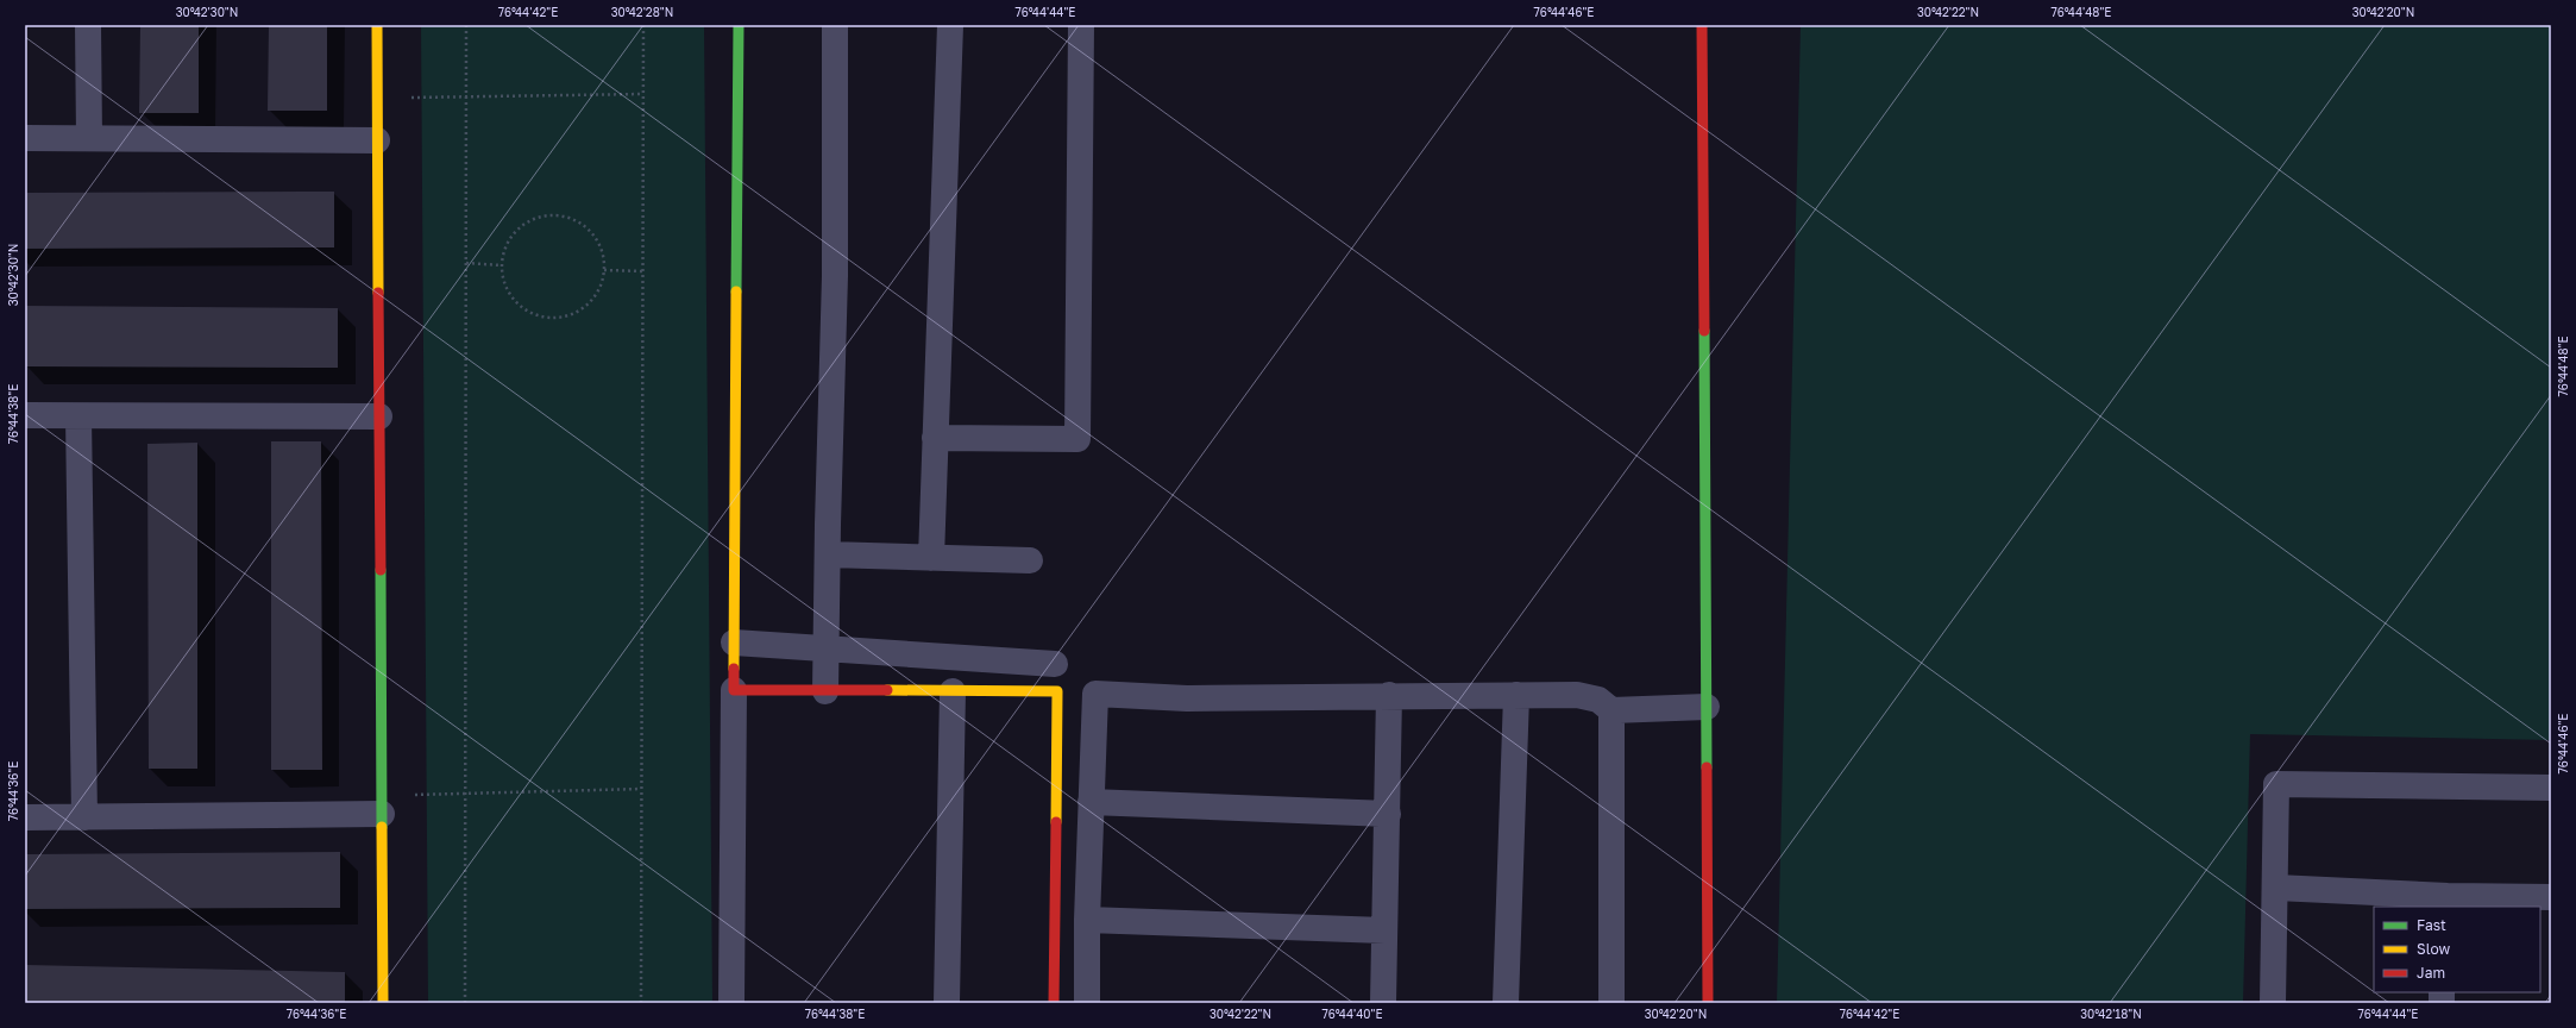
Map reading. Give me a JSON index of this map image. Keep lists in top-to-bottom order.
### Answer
{
  "legend": ["Fast", "Slow", "Jam"],
  "coordinates": [
    "30°42'30\"N",
    "76°44'42\"E",
    "30°42'28\"N",
    "76°44'44\"E",
    "76°44'46\"E",
    "30°42'22\"N",
    "76°44'48\"E",
    "30°42'20\"N",
    "76°44'38\"E",
    "76°44'36\"E",
    "76°44'40\"E",
    "30°42'18\"N"
  ]
}
